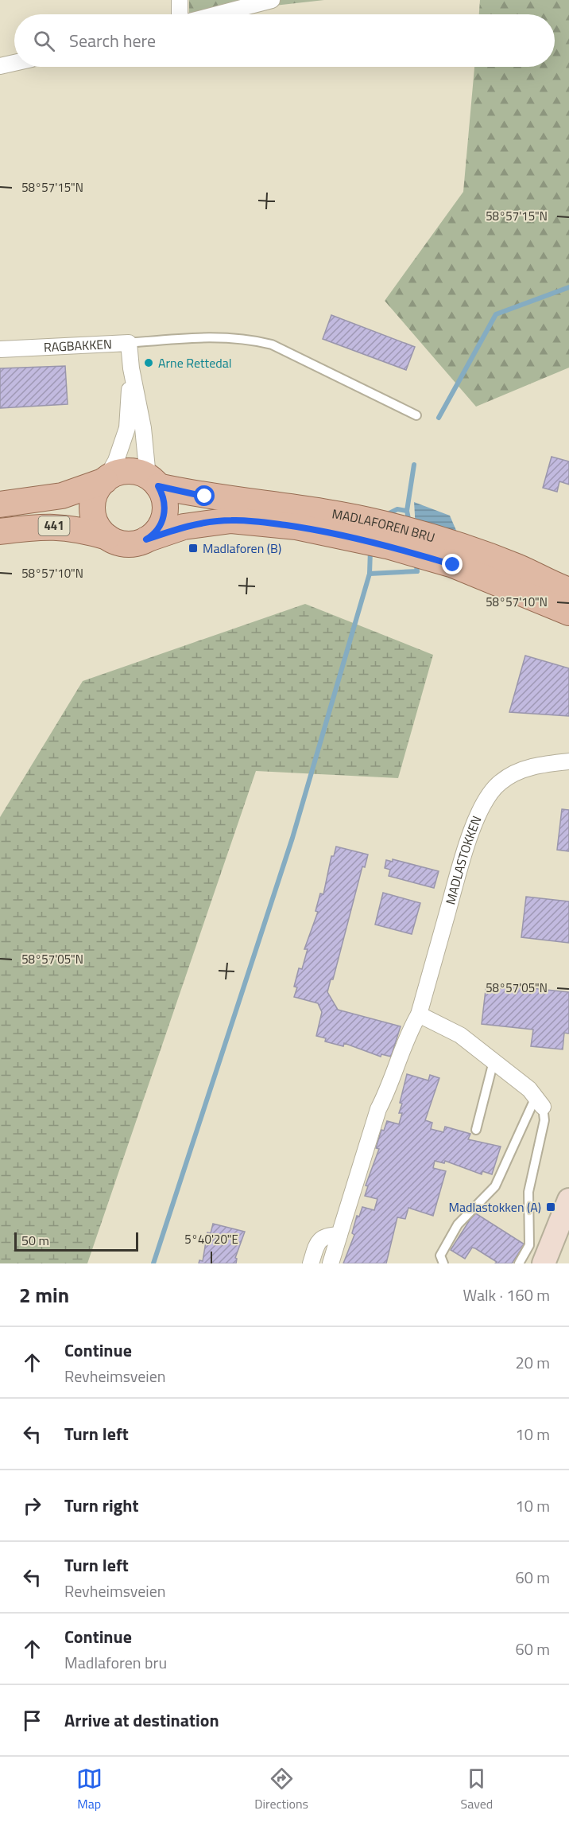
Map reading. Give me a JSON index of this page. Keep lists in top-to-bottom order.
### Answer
{
  "streets": {
    "main road": ["441", "MADLAFOREN BRU"],
    "street": ["RAGBAKKEN", "MADLASTOKKEN"]
  },
  "crossings": [
    ["RAGBAKKEN", "441"],
    ["441", "MADLAFOREN BRU"]
  ],
  "places": {
    "other": ["Arne Rettedal"],
    "transit": ["Madlaforen (B)", "Madlastokken (A)"]
  },
  "scale_bar": "50 m",
  "page": {
    "search": "Search here",
    "scale": "50 m",
    "heading": ["2 min", "Walk · 160 m"],
    "list": [
      ["Continue", "Revheimsveien", "20 m"],
      ["Turn left", "10 m"],
      ["Turn right", "10 m"],
      ["Turn left", "Revheimsveien", "60 m"],
      ["Continue", "Madlaforen bru", "60 m"],
      "Arrive at destination"
    ],
    "nav": ["Map", "Directions", "Saved"]
  },
  "coordinates": [
    "58°57'15\"N",
    "58°57'10\"N",
    "58°57'05\"N",
    "5°40'20\"E"
  ]
}
